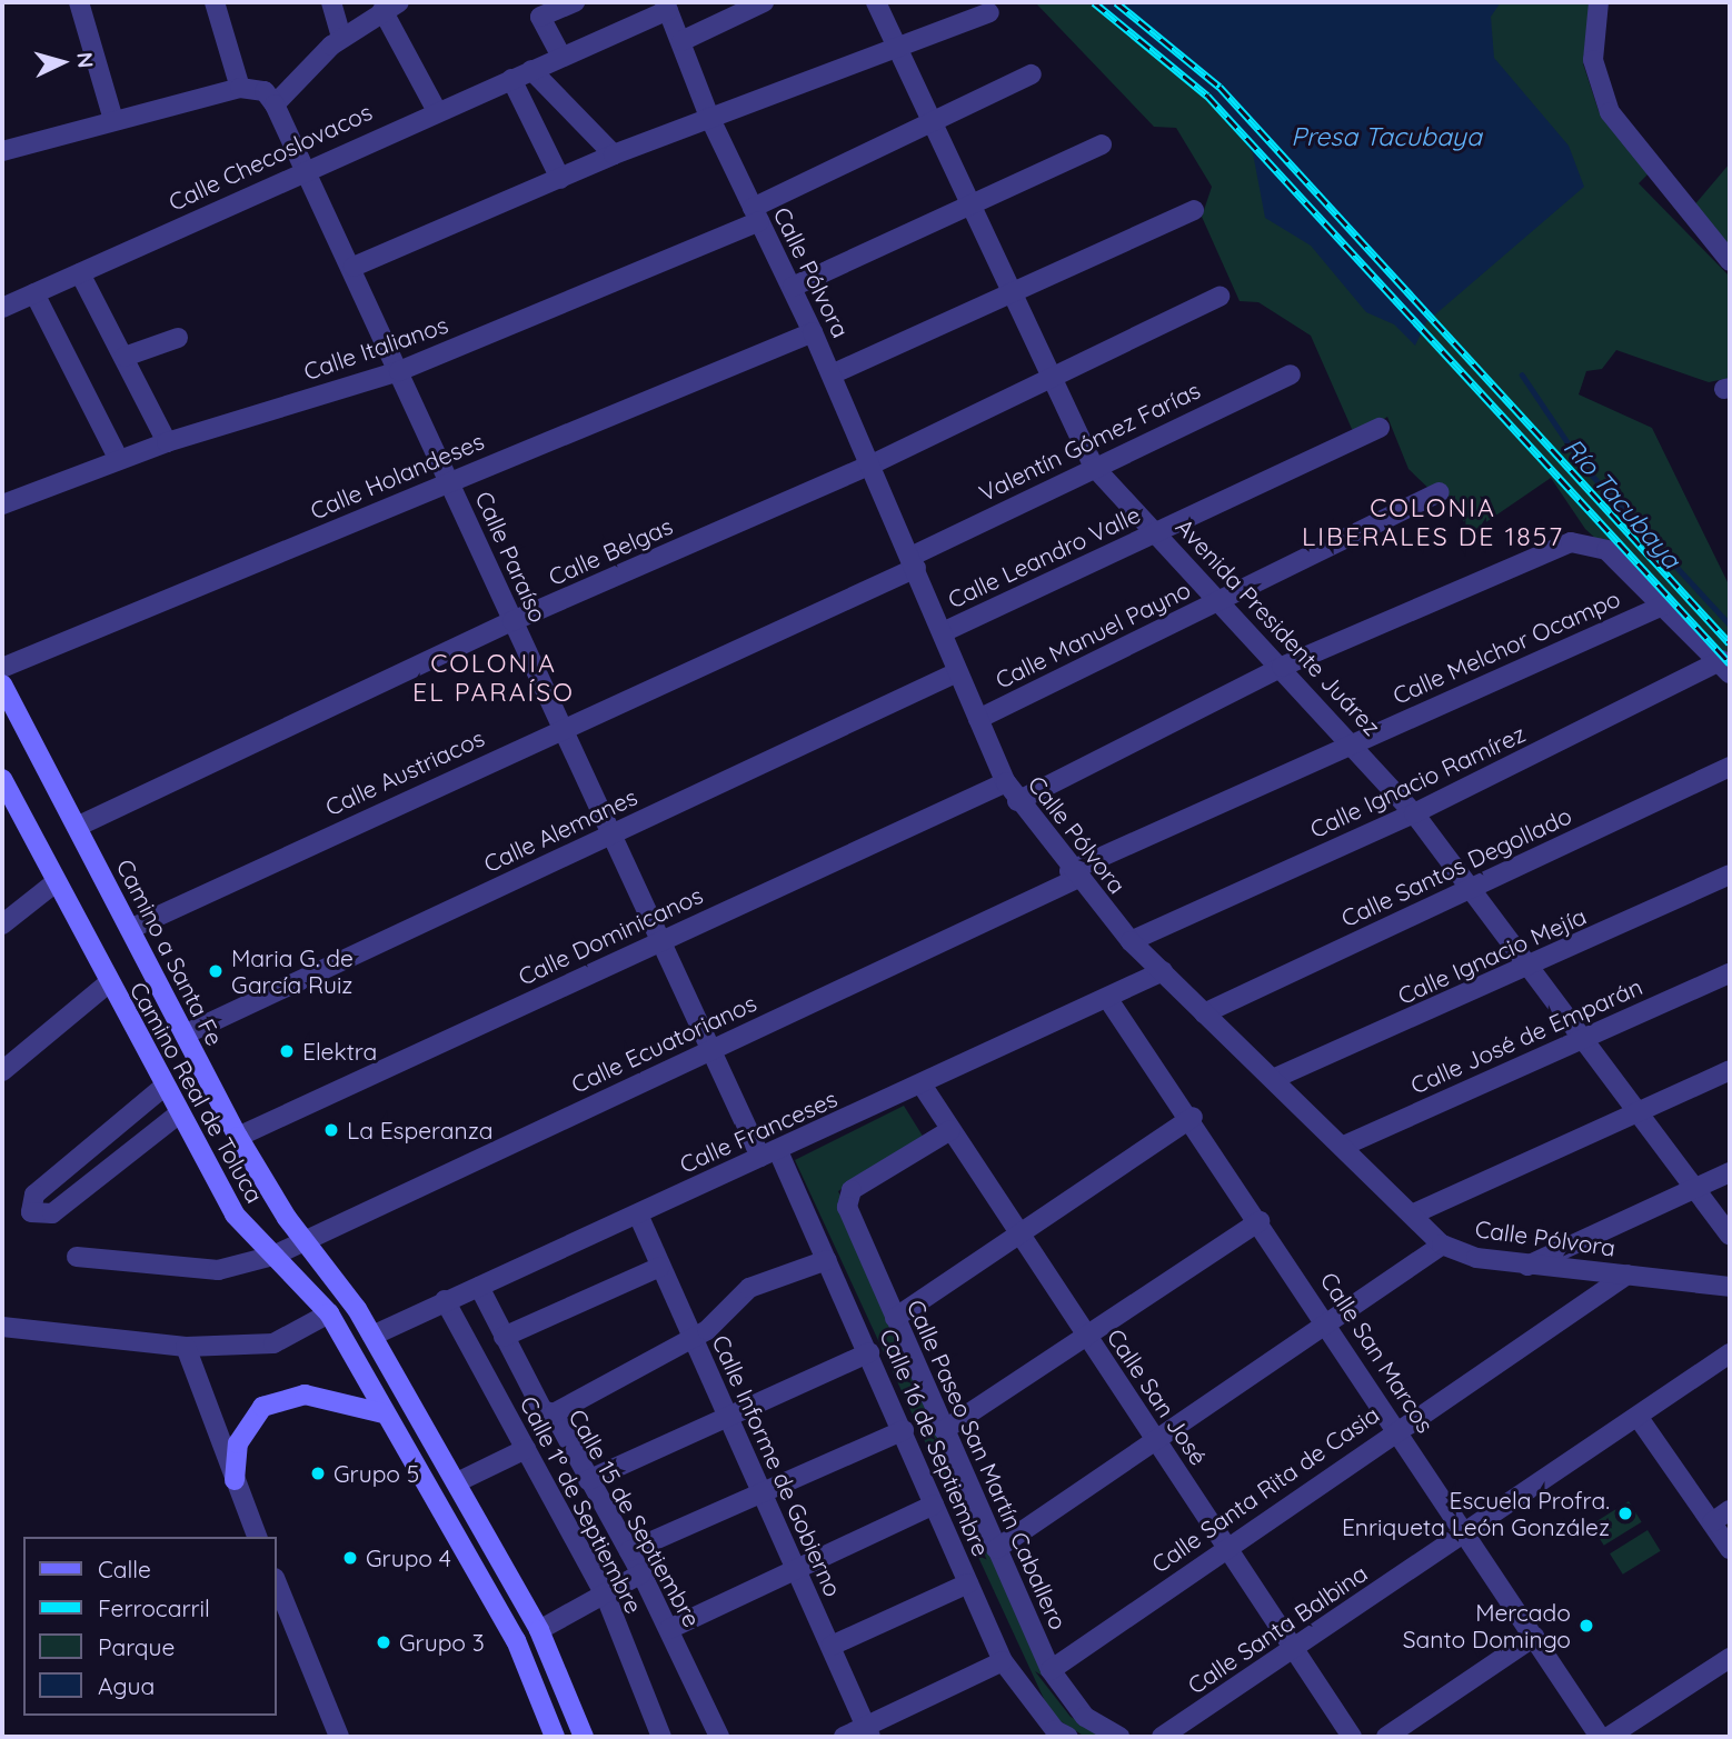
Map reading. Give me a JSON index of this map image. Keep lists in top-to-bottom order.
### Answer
{
  "streets": {
    "main road": ["Camino a Santa Fe", "Camino Real de Toluca"],
    "street": [
      "Calle Checoslovacos",
      "Calle Pólvora",
      "Calle Italianos",
      "Valentín Gómez Farías",
      "Calle Holandeses",
      "Calle Belgas",
      "Calle Paraíso",
      "Calle Leandro Valle",
      "Avenida Presidente Juárez",
      "Calle Manuel Payno",
      "Calle Melchor Ocampo",
      "Calle Austriacos",
      "Calle Ignacio Ramírez",
      "Calle Alemanes",
      "Calle Santos Degollado",
      "Calle Dominicanos",
      "Calle Ignacio Mejía",
      "Calle José de Emparán",
      "Calle Ecuatorianos",
      "Calle Franceses",
      "Calle San Marcos",
      "Calle San José",
      "Calle 16 de Septiembre",
      "Calle Paseo San Martín Caballero",
      "Calle Informe de Gobierno",
      "Calle Santa Rita de Casia",
      "Calle 1º de Septiembre",
      "Calle 15 de Septiembre",
      "Calle Santa Balbina"
    ]
  },
  "crossings": [
    ["Calle Checoslovacos", "Calle Pólvora"],
    ["Calle Checoslovacos", "Calle Paraíso"],
    ["Calle Pólvora", "Calle Italianos"],
    ["Calle Pólvora", "Valentín Gómez Farías"],
    ["Calle Pólvora", "Calle Holandeses"],
    ["Calle Pólvora", "Calle Belgas"],
    ["Calle Pólvora", "Calle Leandro Valle"],
    ["Calle Pólvora", "Calle Manuel Payno"],
    ["Calle Pólvora", "Calle Melchor Ocampo"],
    ["Calle Pólvora", "Calle Austriacos"],
    ["Calle Pólvora", "Calle Ignacio Ramírez"],
    ["Calle Pólvora", "Calle Alemanes"],
    ["Calle Pólvora", "Calle Santos Degollado"],
    ["Calle Pólvora", "Calle Dominicanos"],
    ["Calle Pólvora", "Calle Ignacio Mejía"],
    ["Calle Pólvora", "Calle José de Emparán"],
    ["Calle Pólvora", "Calle Ecuatorianos"],
    ["Calle Pólvora", "Calle Franceses"],
    ["Calle Pólvora", "Calle Santa Rita de Casia"],
    ["Calle Italianos", "Calle Paraíso"],
    ["Calle Italianos", "Avenida Presidente Juárez"],
    ["Valentín Gómez Farías", "Avenida Presidente Juárez"],
    ["Valentín Gómez Farías", "Calle Austriacos"],
    ["Calle Holandeses", "Calle Paraíso"],
    ["Calle Belgas", "Calle Paraíso"],
    ["Calle Belgas", "Avenida Presidente Juárez"],
    ["Calle Belgas", "Camino a Santa Fe"],
    ["Calle Paraíso", "Calle Austriacos"],
    ["Calle Paraíso", "Calle Alemanes"],
    ["Calle Paraíso", "Calle Dominicanos"],
    ["Calle Paraíso", "Calle Ecuatorianos"],
    ["Calle Paraíso", "Calle Franceses"],
    ["Calle Paraíso", "Calle 16 de Septiembre"],
    ["Calle Leandro Valle", "Avenida Presidente Juárez"],
    ["Avenida Presidente Juárez", "Calle Manuel Payno"],
    ["Avenida Presidente Juárez", "Calle Melchor Ocampo"],
    ["Avenida Presidente Juárez", "Calle Ignacio Ramírez"],
    ["Avenida Presidente Juárez", "Calle Santos Degollado"],
    ["Avenida Presidente Juárez", "Calle Ignacio Mejía"],
    ["Avenida Presidente Juárez", "Calle José de Emparán"],
    ["Calle Melchor Ocampo", "Calle Ecuatorianos"],
    ["Calle Austriacos", "Camino a Santa Fe"],
    ["Calle Alemanes", "Camino a Santa Fe"],
    ["Calle Dominicanos", "Camino a Santa Fe"],
    ["Camino a Santa Fe", "Calle Ecuatorianos"],
    ["Calle Ecuatorianos", "Camino Real de Toluca"],
    ["Calle Franceses", "Calle San Marcos"],
    ["Calle Franceses", "Calle San José"],
    ["Calle Franceses", "Calle 16 de Septiembre"],
    ["Calle Franceses", "Calle Informe de Gobierno"],
    ["Calle Franceses", "Calle 1º de Septiembre"],
    ["Calle Franceses", "Calle 15 de Septiembre"],
    ["Calle San Marcos", "Calle Santa Rita de Casia"],
    ["Calle San Marcos", "Calle Santa Balbina"],
    ["Calle San José", "Calle Paseo San Martín Caballero"],
    ["Calle San José", "Calle Santa Rita de Casia"],
    ["Calle San José", "Calle Santa Balbina"],
    ["Calle Paseo San Martín Caballero", "Calle Santa Rita de Casia"]
  ],
  "districts": ["COLONIA LIBERALES DE 1857", "COLONIA EL PARAÍSO"],
  "water": ["Presa Tacubaya", "Río Tacubaya"],
  "places": [
    "Maria G. de García Ruiz",
    "Elektra",
    "La Esperanza",
    "Grupo 5",
    "Escuela Profra. Enriqueta León González",
    "Grupo 4",
    "Mercado Santo Domingo",
    "Grupo 3"
  ],
  "legend": [
    "Calle",
    "Ferrocarril",
    "Parque",
    "Agua"
  ],
  "north": "right"
}
